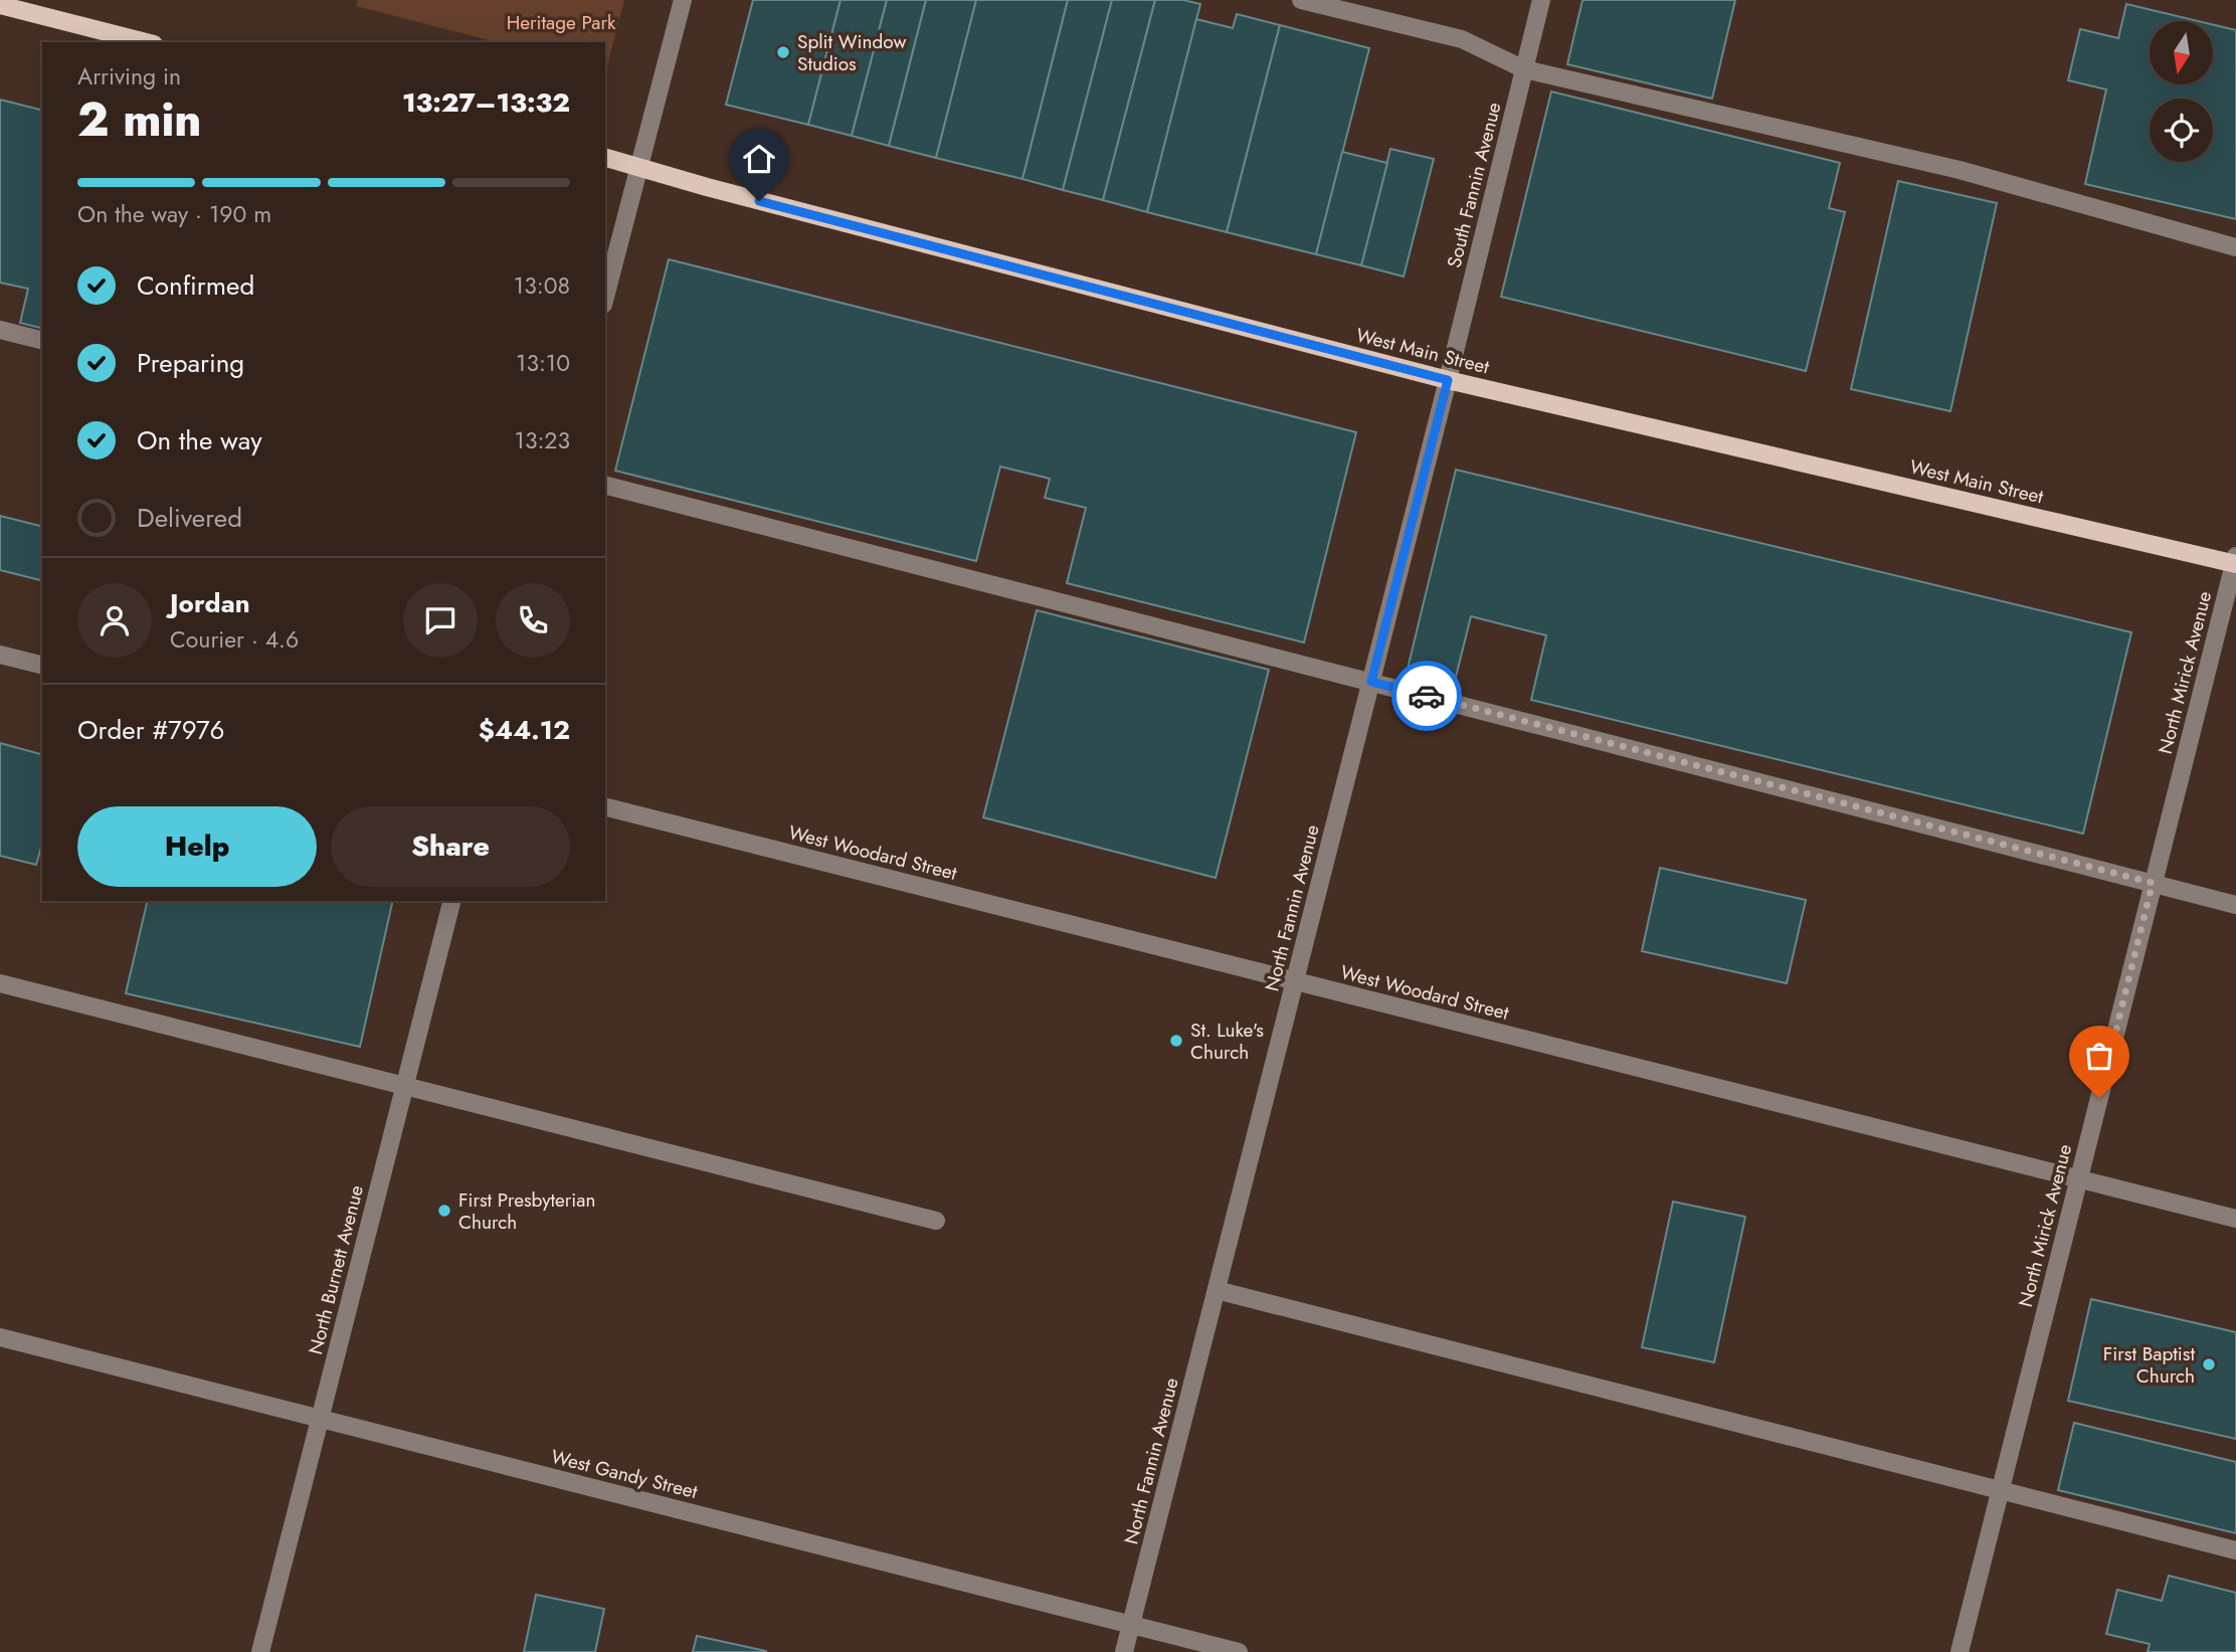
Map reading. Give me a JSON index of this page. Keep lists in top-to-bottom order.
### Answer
{
  "streets": {
    "main road": ["West Main Street"],
    "street": [
      "South Fannin Avenue",
      "North Mirick Avenue",
      "West Woodard Street",
      "North Fannin Avenue",
      "North Burnett Avenue",
      "West Gandy Street"
    ]
  },
  "crossings": [
    ["South Fannin Avenue", "West Main Street"],
    ["South Fannin Avenue", "North Fannin Avenue"],
    ["West Main Street", "North Mirick Avenue"],
    ["West Main Street", "North Fannin Avenue"],
    ["North Mirick Avenue", "West Woodard Street"],
    ["West Woodard Street", "North Fannin Avenue"],
    ["North Fannin Avenue", "West Gandy Street"],
    ["North Burnett Avenue", "West Gandy Street"]
  ],
  "parks": ["Heritage Park"],
  "places": [
    "Split Window Studios",
    "St. Luke's Church",
    "First Presbyterian Church",
    "First Baptist Church"
  ],
  "north": "bottom",
  "page": {
    "heading": ["2 min", "Arriving in", "13:27–13:32"],
    "panel": [
      "Jordan",
      "Courier · 4.6",
      "Order #7976",
      "$44.12"
    ],
    "bar": "On the way · 190 m",
    "list": [
      ["Confirmed", "13:08"],
      ["Preparing", "13:10"],
      ["On the way", "13:23"],
      "Delivered"
    ],
    "buttons": ["Help", "Share"]
  }
}
